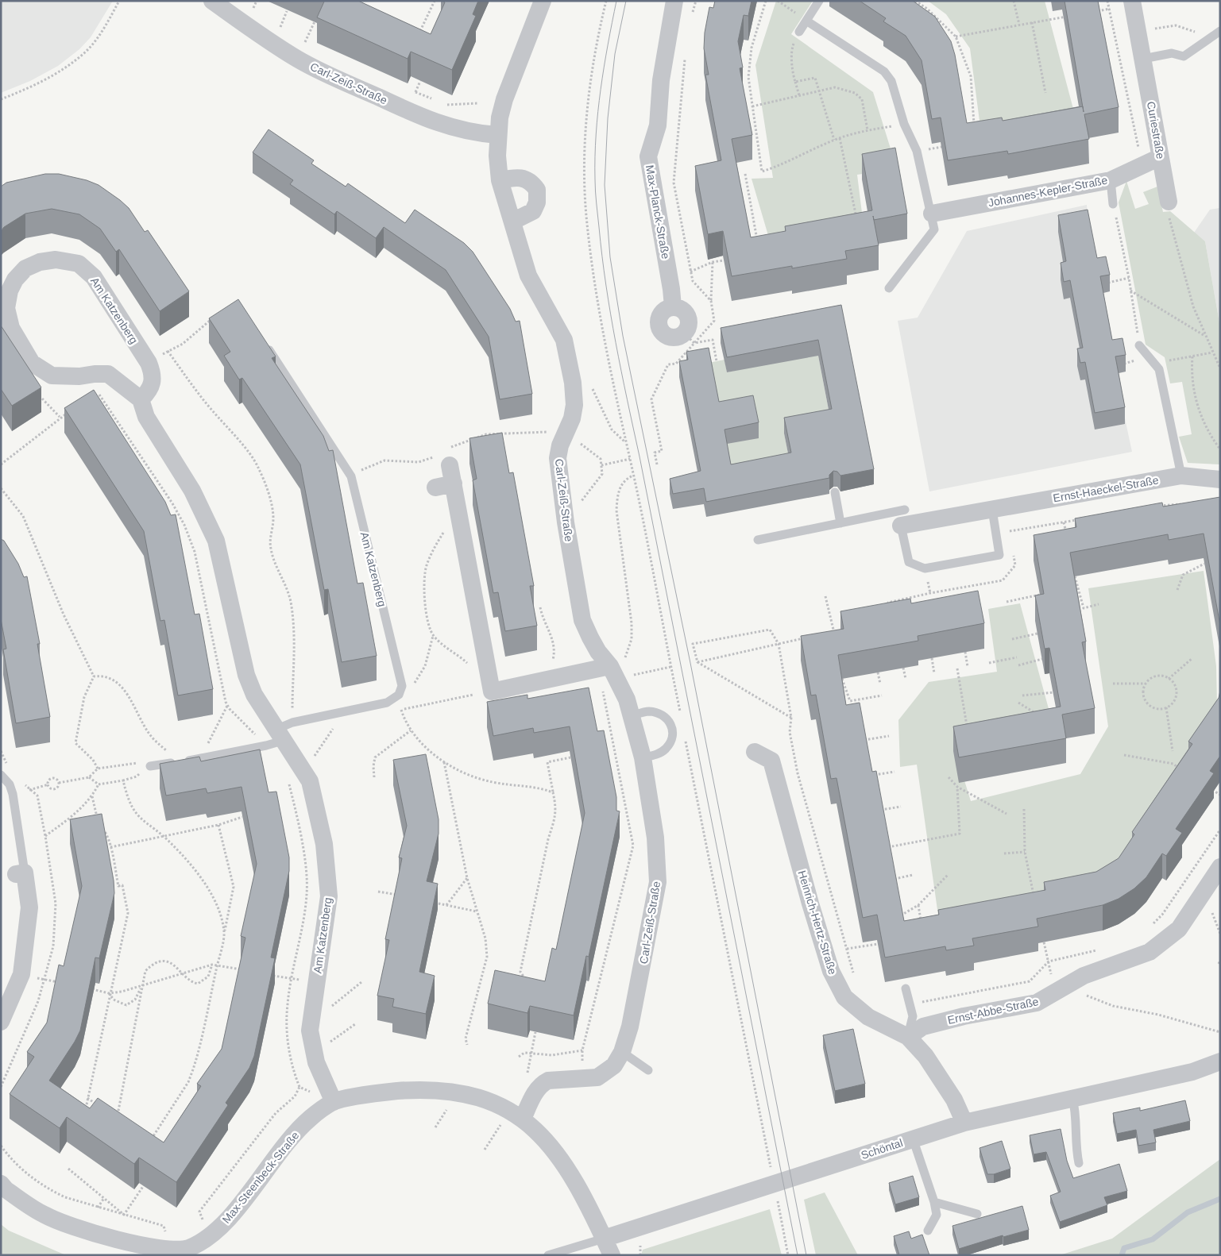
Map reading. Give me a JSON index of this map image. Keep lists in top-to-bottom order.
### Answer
{
  "streets": {
    "street": [
      "Carl-Zeiß-Straße",
      "Curiestraße",
      "Johannes-Kepler-Straße",
      "Max-Planck-Straße",
      "Am Katzenberg",
      "Ernst-Haeckel-Straße",
      "Heinrich-Hertz-Straße",
      "Ernst-Abbe-Straße",
      "Schöntal",
      "Max-Steenbeck-Straße"
    ]
  },
  "crossings": [
    ["Carl-Zeiß-Straße", "Max-Steenbeck-Straße"],
    ["Curiestraße", "Johannes-Kepler-Straße"],
    ["Am Katzenberg", "Max-Steenbeck-Straße"],
    ["Heinrich-Hertz-Straße", "Ernst-Abbe-Straße"],
    ["Heinrich-Hertz-Straße", "Schöntal"],
    ["Schöntal", "Max-Steenbeck-Straße"]
  ]
}
